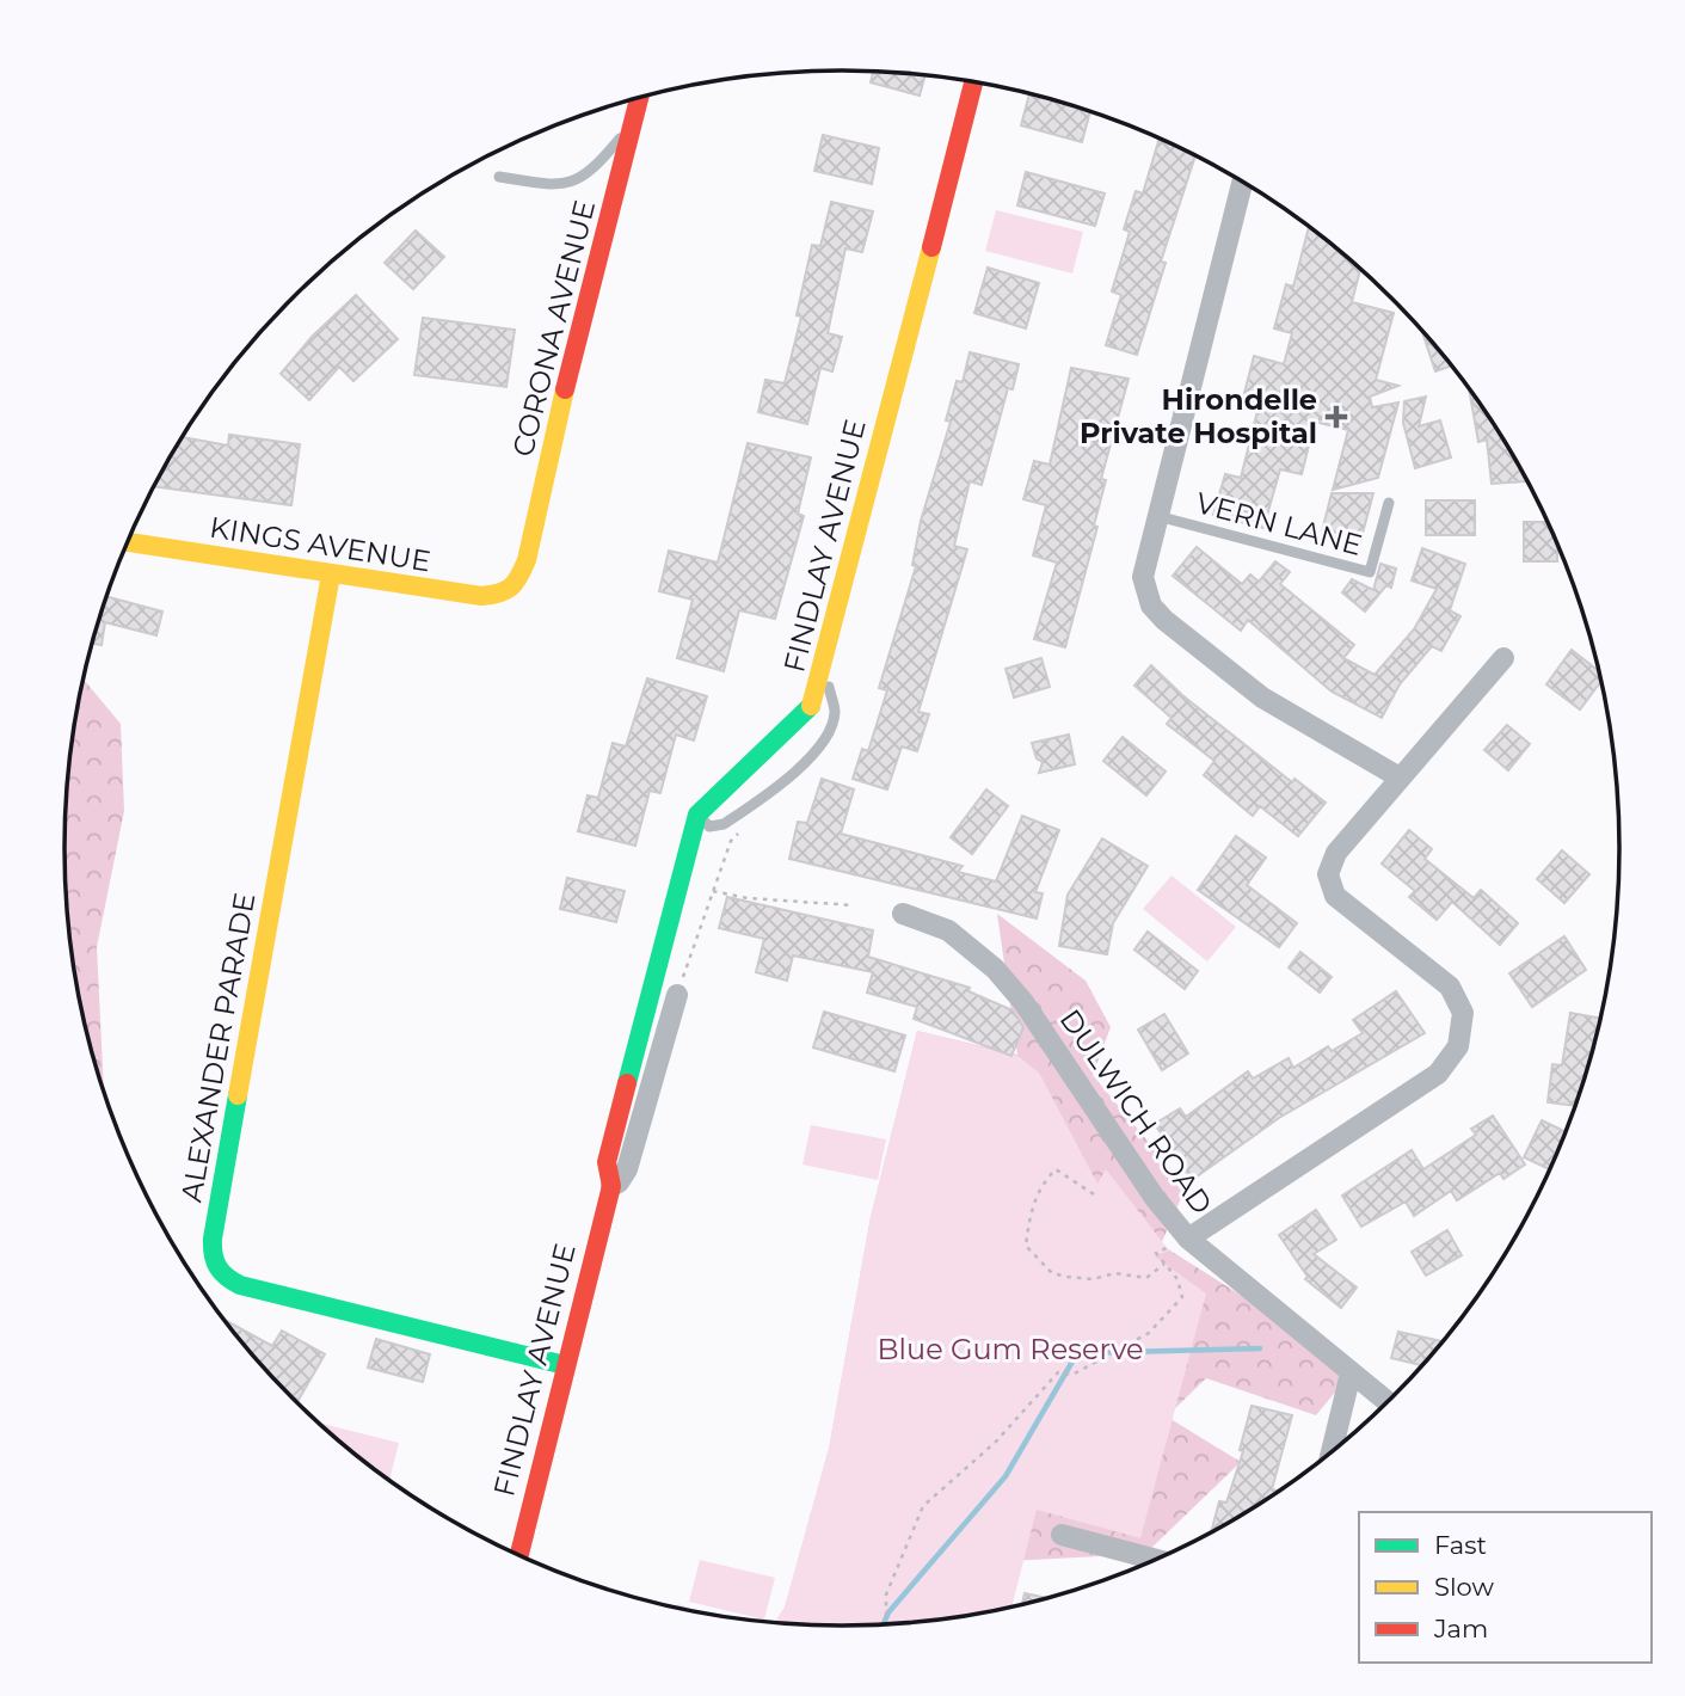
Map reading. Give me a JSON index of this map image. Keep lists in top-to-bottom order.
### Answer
{
  "streets": {
    "street": [
      "CORONA AVENUE",
      "KINGS AVENUE",
      "FINDLAY AVENUE",
      "ALEXANDER PARADE",
      "DULWICH ROAD"
    ],
    "lane": ["VERN LANE"]
  },
  "crossings": [
    ["CORONA AVENUE", "KINGS AVENUE"],
    ["KINGS AVENUE", "ALEXANDER PARADE"],
    ["FINDLAY AVENUE", "ALEXANDER PARADE"]
  ],
  "parks": ["Blue Gum Reserve"],
  "places": {
    "health": ["Hirondelle Private Hospital"]
  },
  "legend": ["Fast", "Slow", "Jam"]
}
